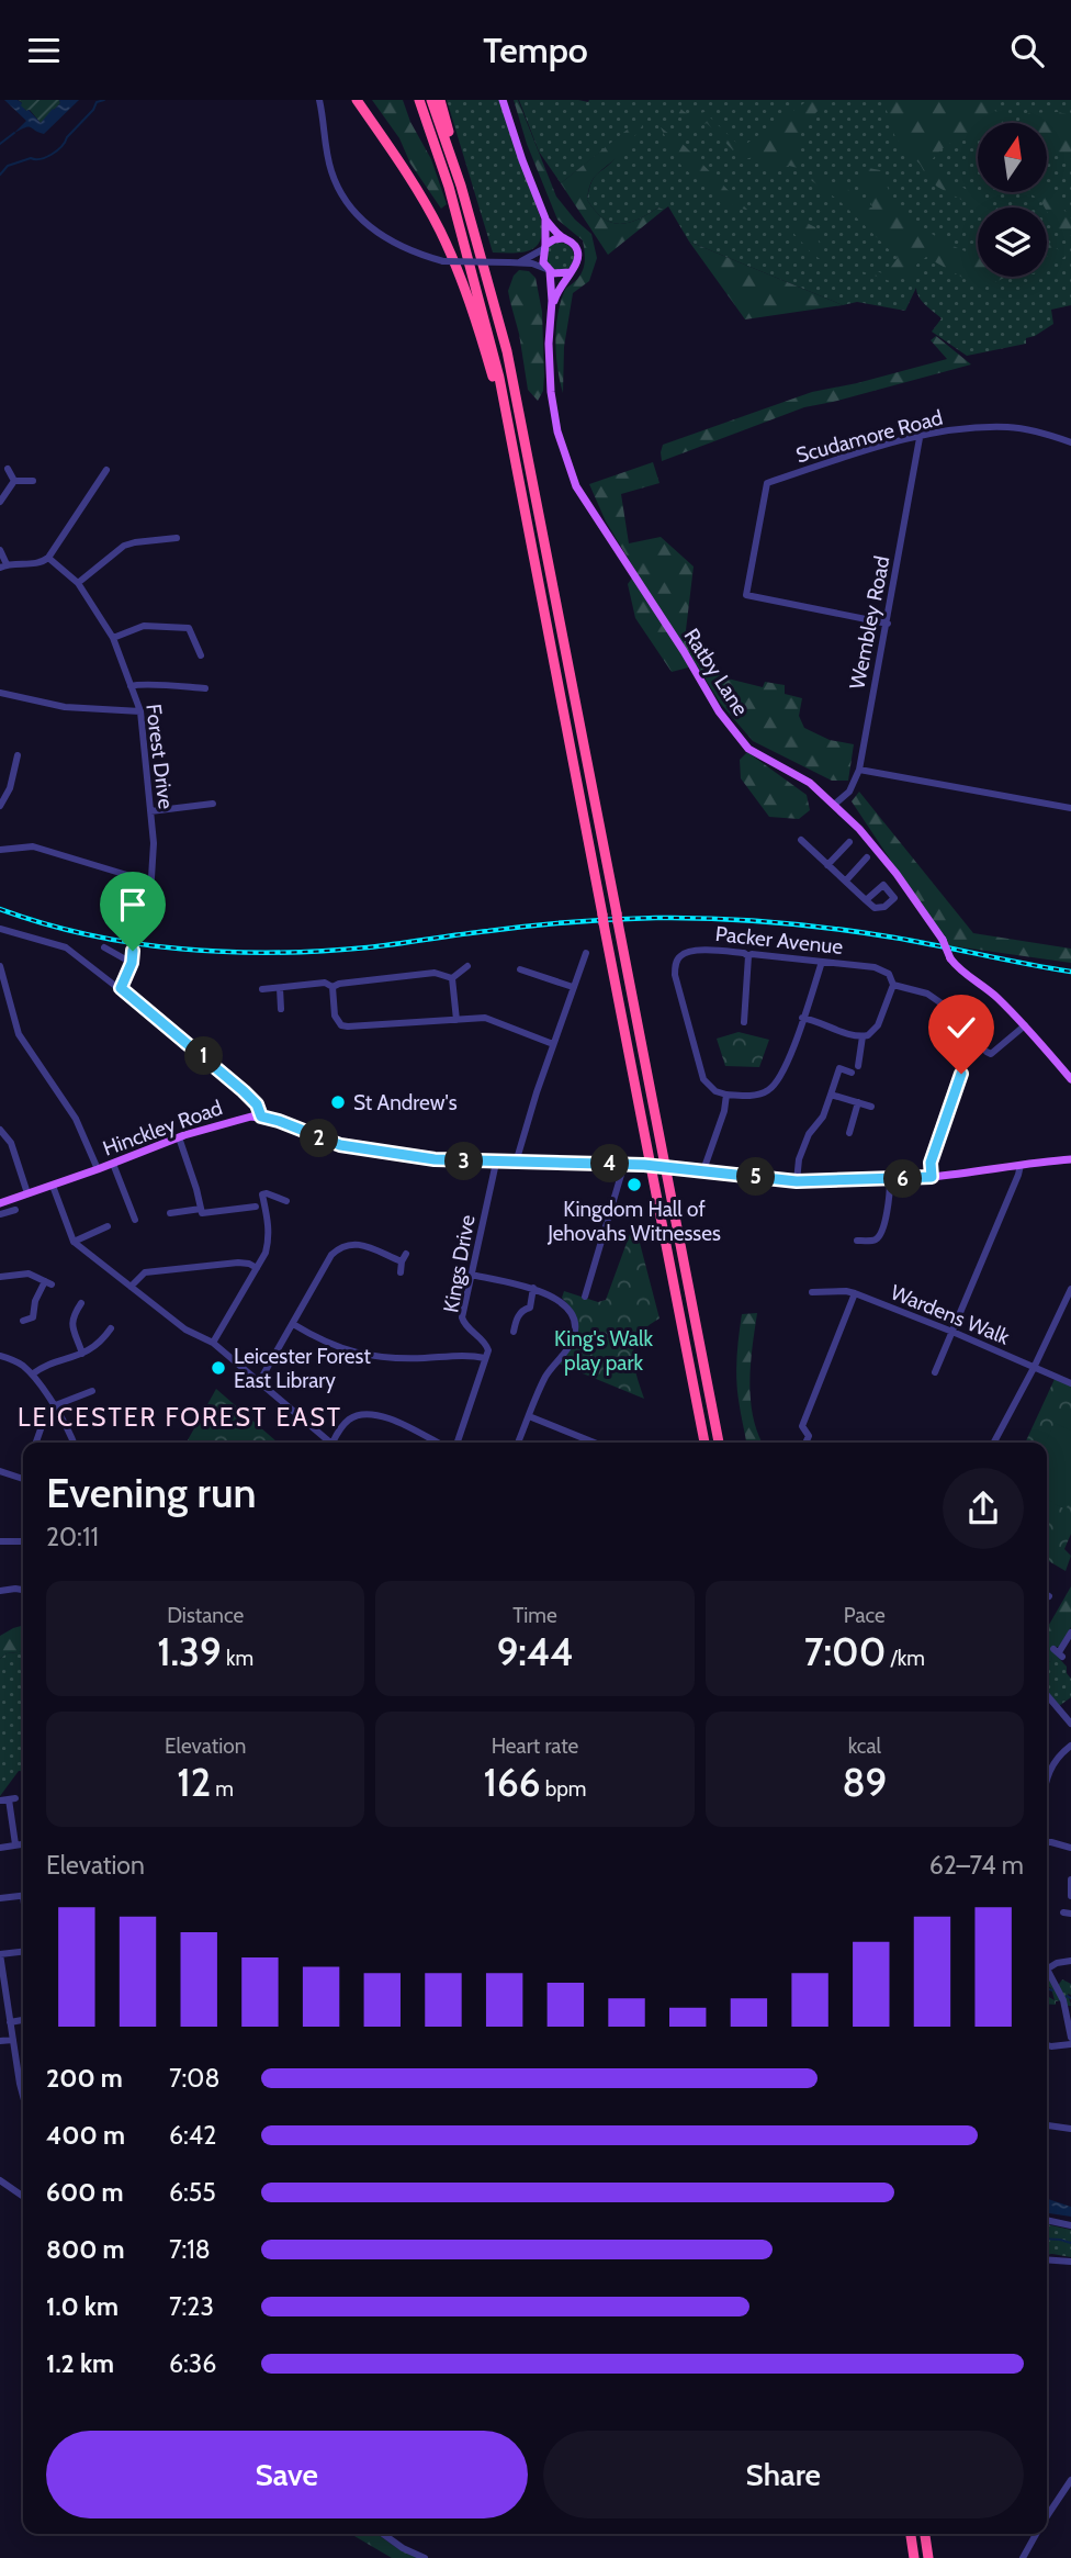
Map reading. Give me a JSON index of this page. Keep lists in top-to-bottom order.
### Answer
{
  "streets": {
    "main road": ["Ratby Lane", "Hinckley Road"],
    "street": [
      "Scudamore Road",
      "Wembley Road",
      "Forest Drive",
      "Packer Avenue",
      "Kings Drive",
      "Wardens Walk"
    ]
  },
  "crossings": [
    ["Scudamore Road", "Wembley Road"],
    ["Wembley Road", "Ratby Lane"],
    ["Hinckley Road", "Kings Drive"]
  ],
  "districts": ["LEICESTER FOREST EAST"],
  "parks": ["King's Walk play park"],
  "places": ["St Andrew's", "Kingdom Hall of Jehovahs Witnesses", "Leicester Forest East Library"],
  "north": "top",
  "page": {
    "header": "Tempo",
    "pins": [
      "1",
      "2",
      "3",
      "4",
      "5",
      "6"
    ],
    "heading": ["Evening run", "20:11"],
    "stats": [
      ["Distance", "1.39 km"],
      ["Time", "9:44"],
      ["Pace", "7:00 /km"],
      ["Elevation", "12 m"],
      ["Heart rate", "166 bpm"],
      ["kcal", "89"]
    ],
    "chart": ["Elevation", "62–74 m"],
    "list": [
      {
        "name": "200 m",
        "note": "7:08"
      },
      {
        "name": "400 m",
        "note": "6:42"
      },
      {
        "name": "600 m",
        "note": "6:55"
      },
      {
        "name": "800 m",
        "note": "7:18"
      },
      {
        "name": "1.0 km",
        "note": "7:23"
      },
      {
        "name": "1.2 km",
        "note": "6:36"
      }
    ],
    "buttons": ["Save", "Share"]
  }
}
